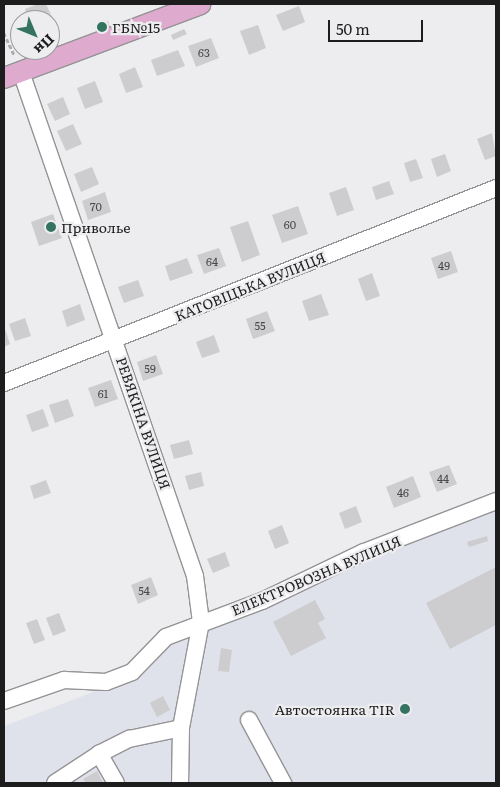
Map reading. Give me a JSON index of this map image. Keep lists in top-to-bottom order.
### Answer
{
  "streets": {
    "street": ["КАТОВІЦЬКА ВУЛИЦЯ", "РЕВЯКІНА ВУЛИЦЯ", "ЕЛЕКТРОВОЗНА ВУЛИЦЯ"]
  },
  "crossings": [
    ["КАТОВІЦЬКА ВУЛИЦЯ", "РЕВЯКІНА ВУЛИЦЯ"],
    ["РЕВЯКІНА ВУЛИЦЯ", "ЕЛЕКТРОВОЗНА ВУЛИЦЯ"]
  ],
  "places": ["ГБ№15", "Приволье", "Автостоянка TIR"],
  "house_numbers": [
    "63",
    "70",
    "60",
    "64",
    "49",
    "55",
    "59",
    "61",
    "44",
    "46",
    "54"
  ],
  "scale_bar": "50 m",
  "north": "bottom right"
}
